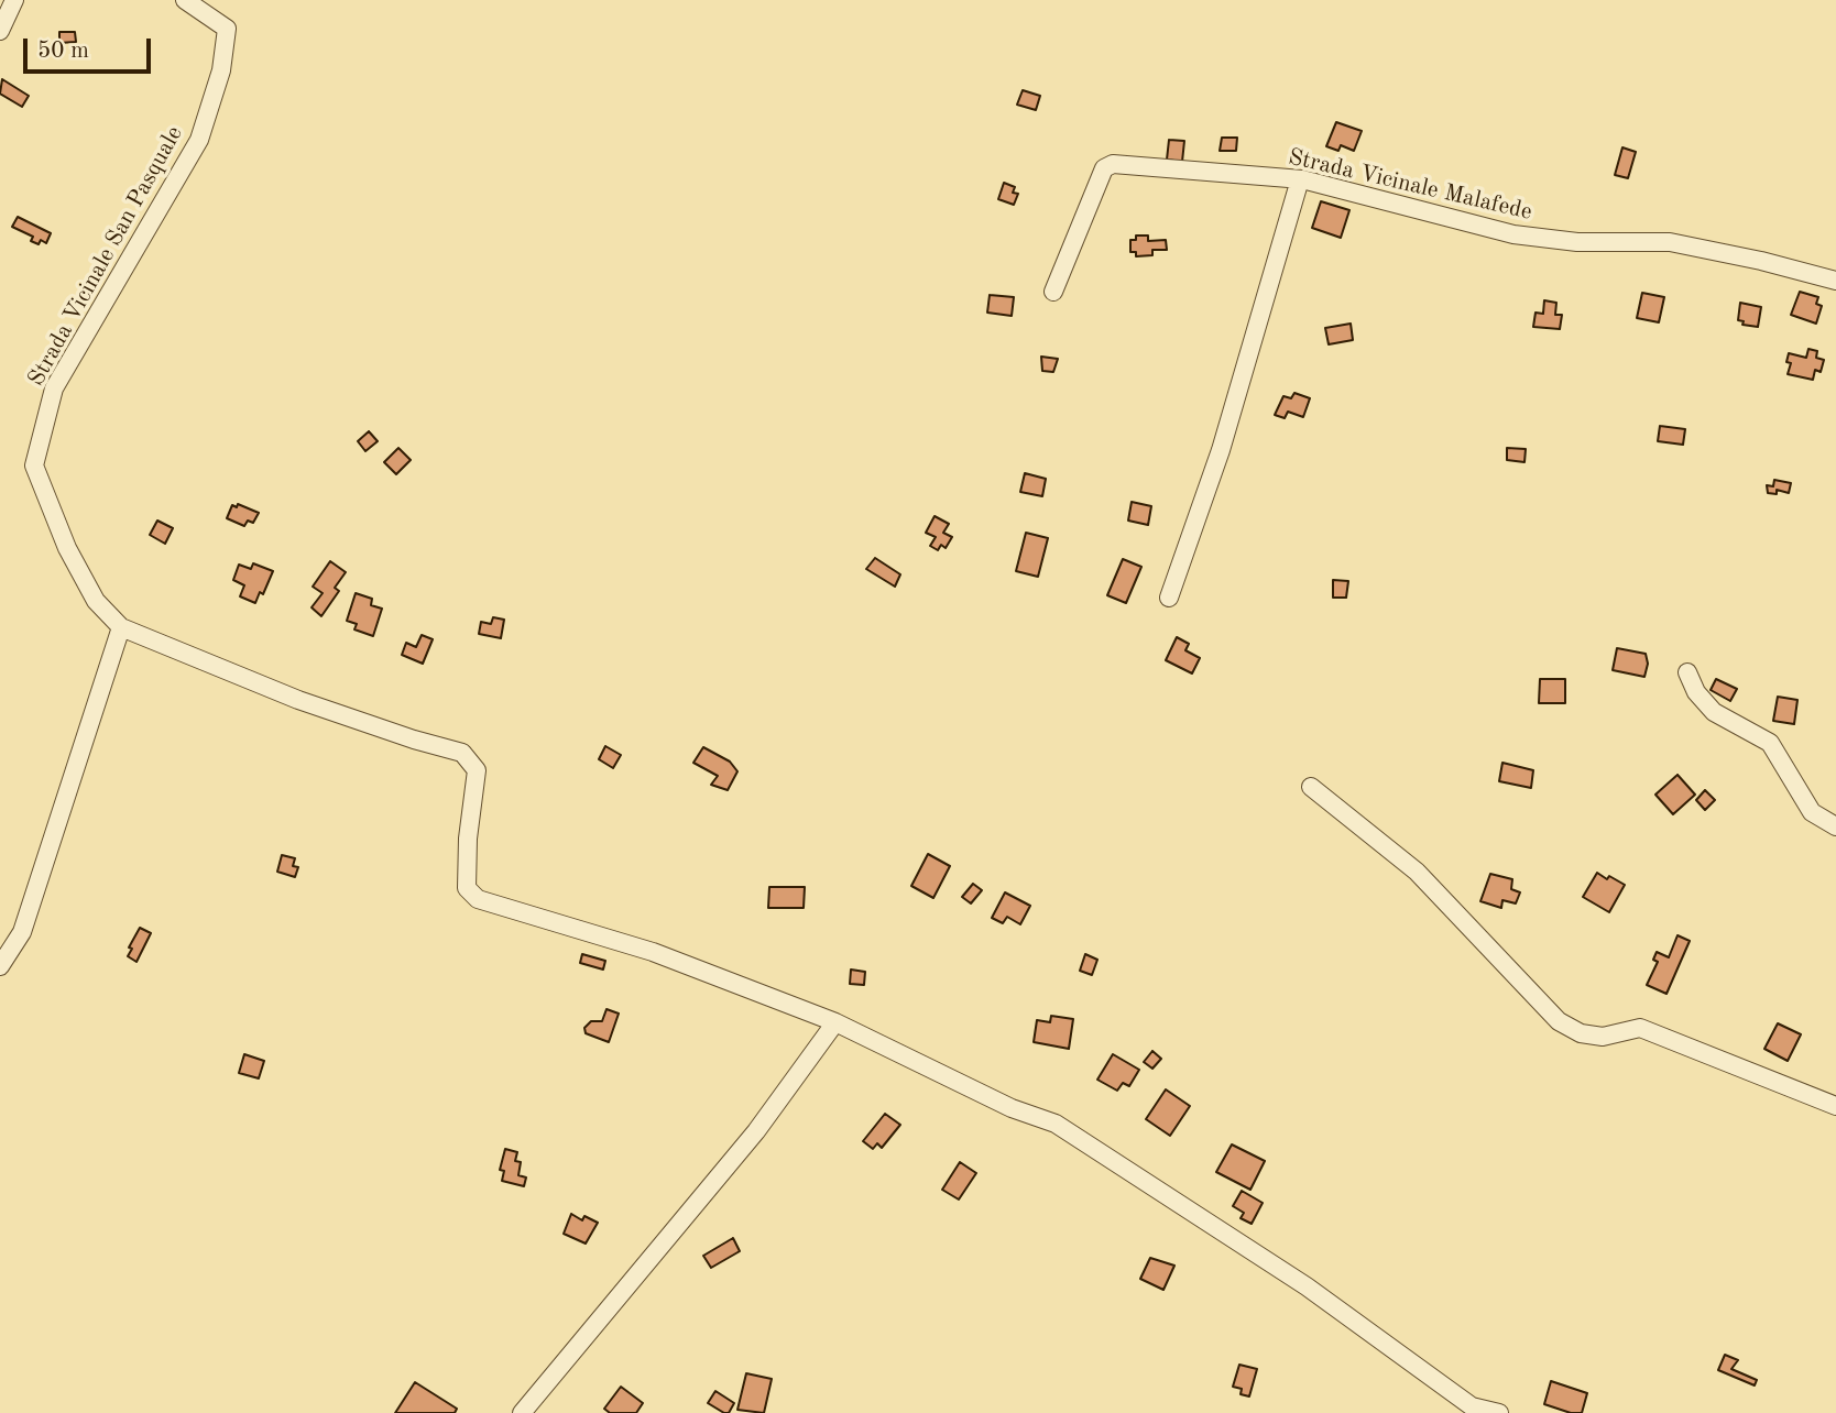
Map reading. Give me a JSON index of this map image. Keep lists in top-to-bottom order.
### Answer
{
  "streets": {
    "street": ["Strada Vicinale Malafede", "Strada Vicinale San Pasquale"]
  },
  "scale_bar": "50 m"
}
